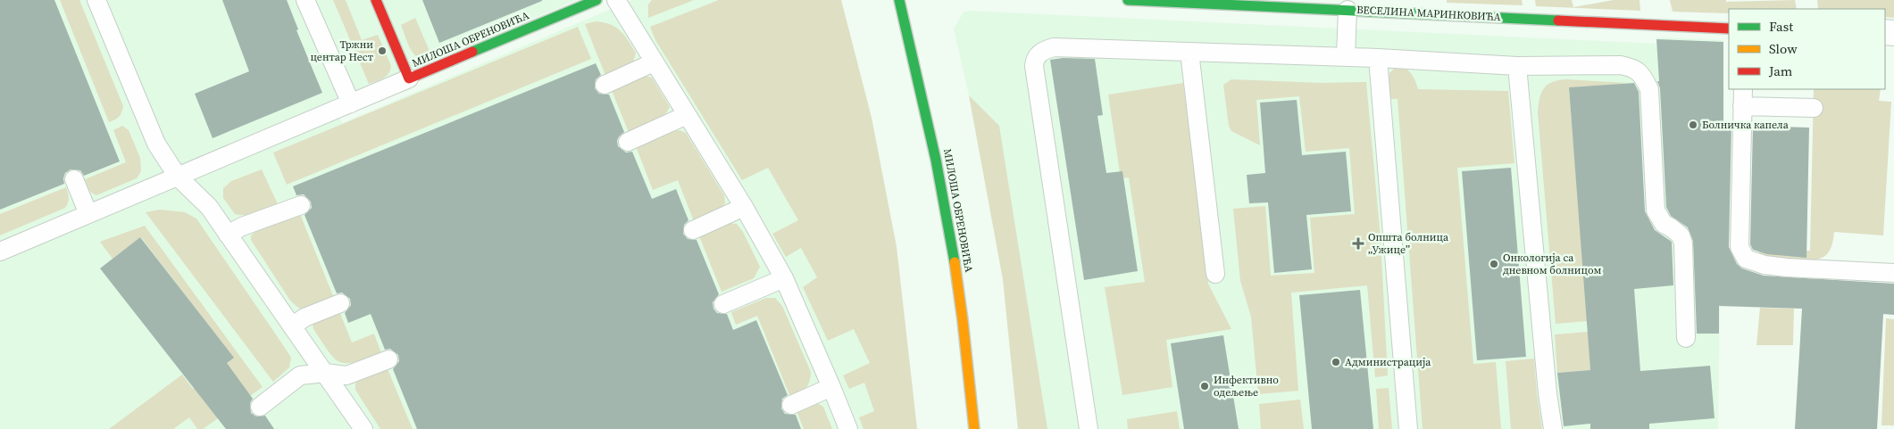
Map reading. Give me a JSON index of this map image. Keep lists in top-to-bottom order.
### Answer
{
  "streets": {
    "street": ["ВЕСЕЛИНА МАРИНКОВИЋА", "МИЛОША ОБРЕНОВИЋА"]
  },
  "places": {
    "other": [
      "Тржни центар Нест",
      "Болничка капела",
      "Онкологија са дневном болницом",
      "Администрација",
      "Инфективно одељење"
    ],
    "health": ["Општа болница „Ужице”"]
  },
  "legend": ["Fast", "Slow", "Jam"]
}
